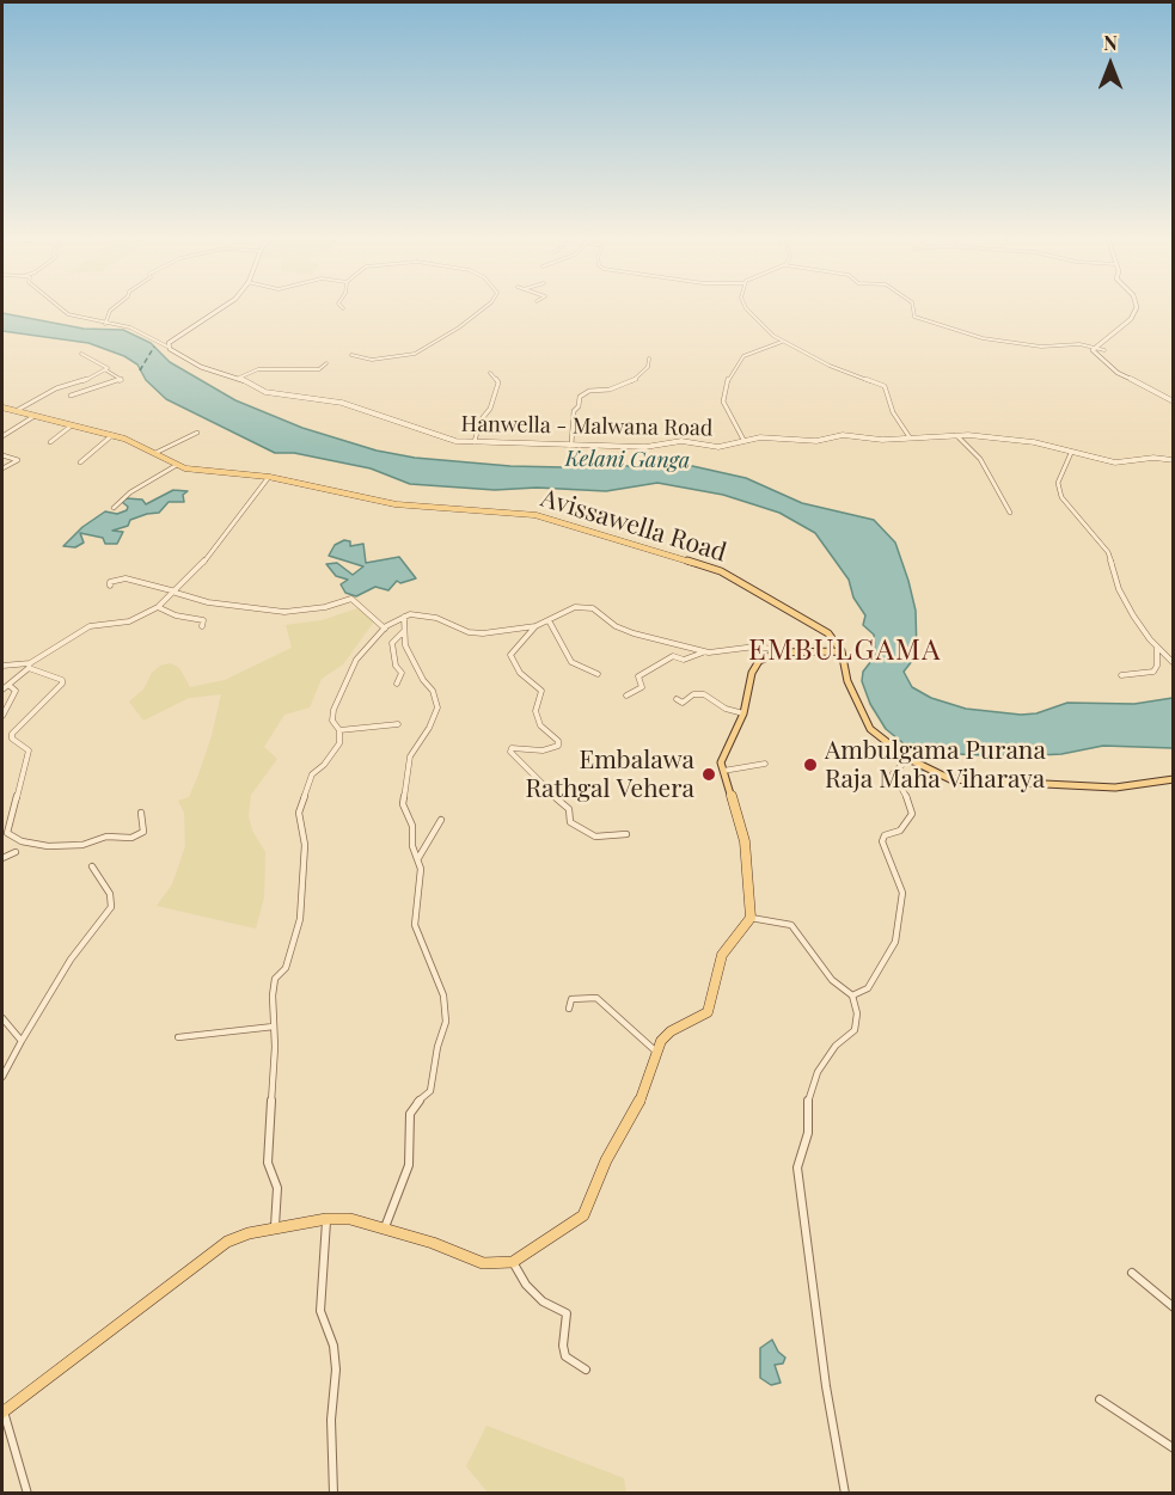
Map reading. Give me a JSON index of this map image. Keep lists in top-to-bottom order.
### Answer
{
  "streets": {
    "main road": ["Avissawella Road"],
    "street": ["Hanwella - Malwana Road"]
  },
  "districts": ["EMBULGAMA"],
  "water": ["Kelani Ganga"],
  "places": ["Ambulgama Purana Raja Maha Viharaya", "Embalawa Rathgal Vehera"],
  "north": "top"
}
